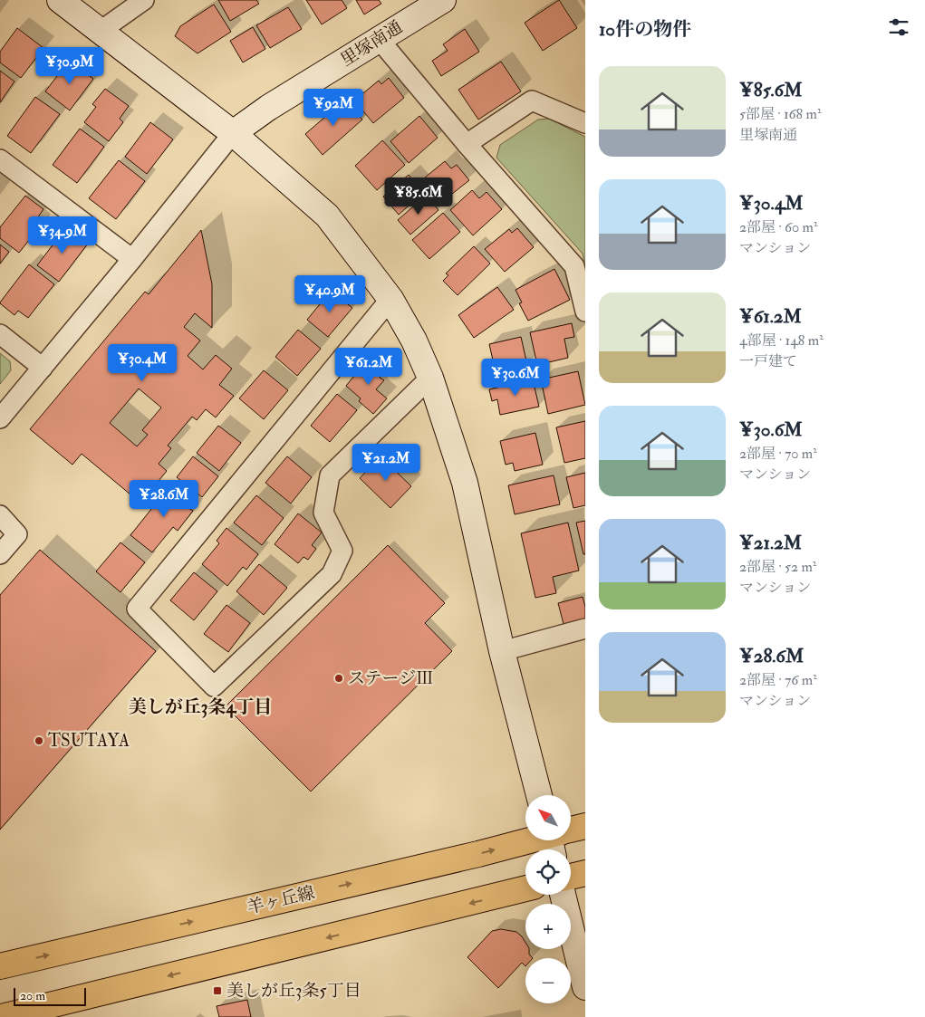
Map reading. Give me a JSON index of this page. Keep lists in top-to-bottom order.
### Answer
{
  "streets": {
    "main road": ["羊ヶ丘線"],
    "street": ["里塚南通"]
  },
  "districts": ["美しが丘3条4丁目"],
  "places": {
    "other": ["ステージⅢ", "TSUTAYA"],
    "transit": ["美しが丘3条5丁目"]
  },
  "scale_bar": "20 m",
  "north": "top left",
  "page": {
    "heading": "10件の物件",
    "price": [
      "¥30.9M",
      "¥92M",
      "¥85.6M",
      "¥34.9M",
      "¥40.9M",
      "¥30.4M",
      "¥61.2M",
      "¥30.6M",
      "¥21.2M",
      "¥28.6M"
    ],
    "list": [
      {
        "name": "¥85.6M",
        "note": "5部屋 · 168 m² · 里塚南通"
      },
      {
        "name": "¥30.4M",
        "note": "2部屋 · 60 m² · マンション"
      },
      {
        "name": "¥61.2M",
        "note": "4部屋 · 148 m² · 一戸建て"
      },
      {
        "name": "¥30.6M",
        "note": "2部屋 · 70 m² · マンション"
      },
      {
        "name": "¥21.2M",
        "note": "2部屋 · 52 m² · マンション"
      },
      {
        "name": "¥28.6M",
        "note": "2部屋 · 76 m² · マンション"
      }
    ],
    "map_buttons": ["+", "−"],
    "scale": "20 m"
  }
}
